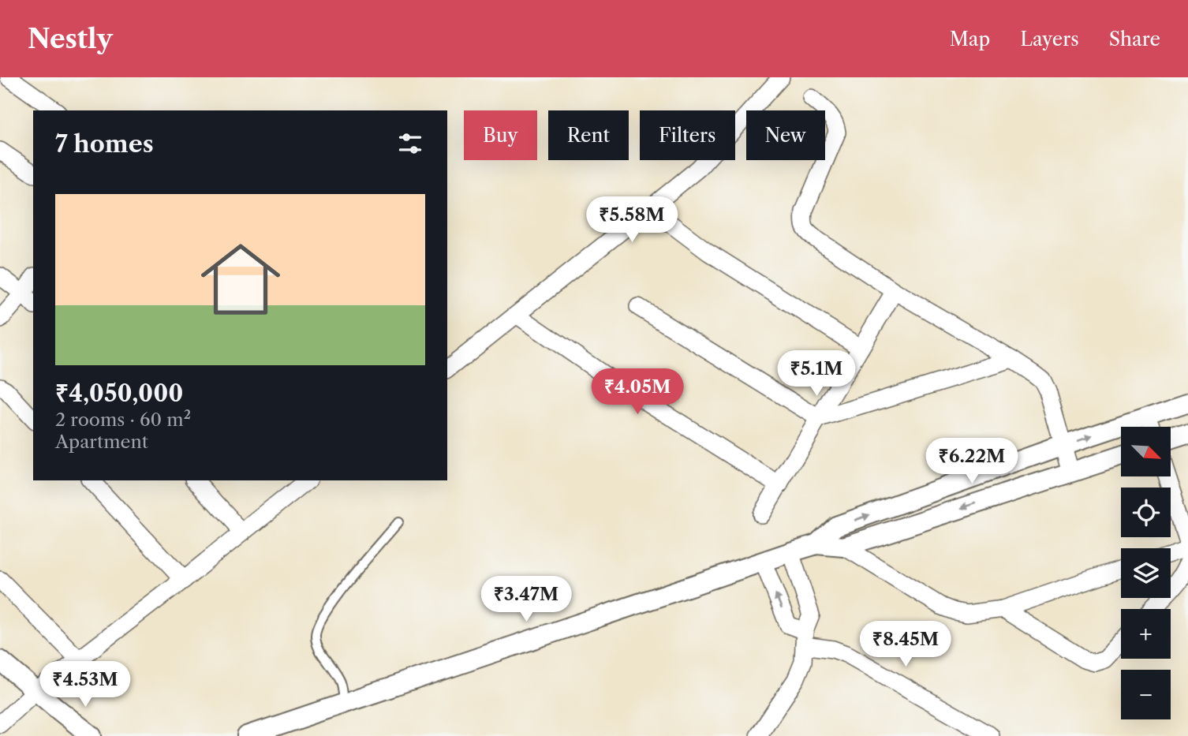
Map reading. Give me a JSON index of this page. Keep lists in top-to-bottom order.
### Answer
{
  "north": "bottom right",
  "page": {
    "header": "Nestly",
    "nav": ["Map", "Layers", "Share"],
    "chip": [
      "Buy",
      "Rent",
      "Filters",
      "New"
    ],
    "heading": "7 homes",
    "list": [
      {
        "name": "₹4,050,000",
        "note": "2 rooms · 60 m² · Apartment"
      }
    ],
    "price": [
      "₹5.58M",
      "₹5.1M",
      "₹4.05M",
      "₹6.22M",
      "₹3.47M",
      "₹8.45M",
      "₹4.53M"
    ],
    "map_buttons": ["+", "−"]
  }
}
